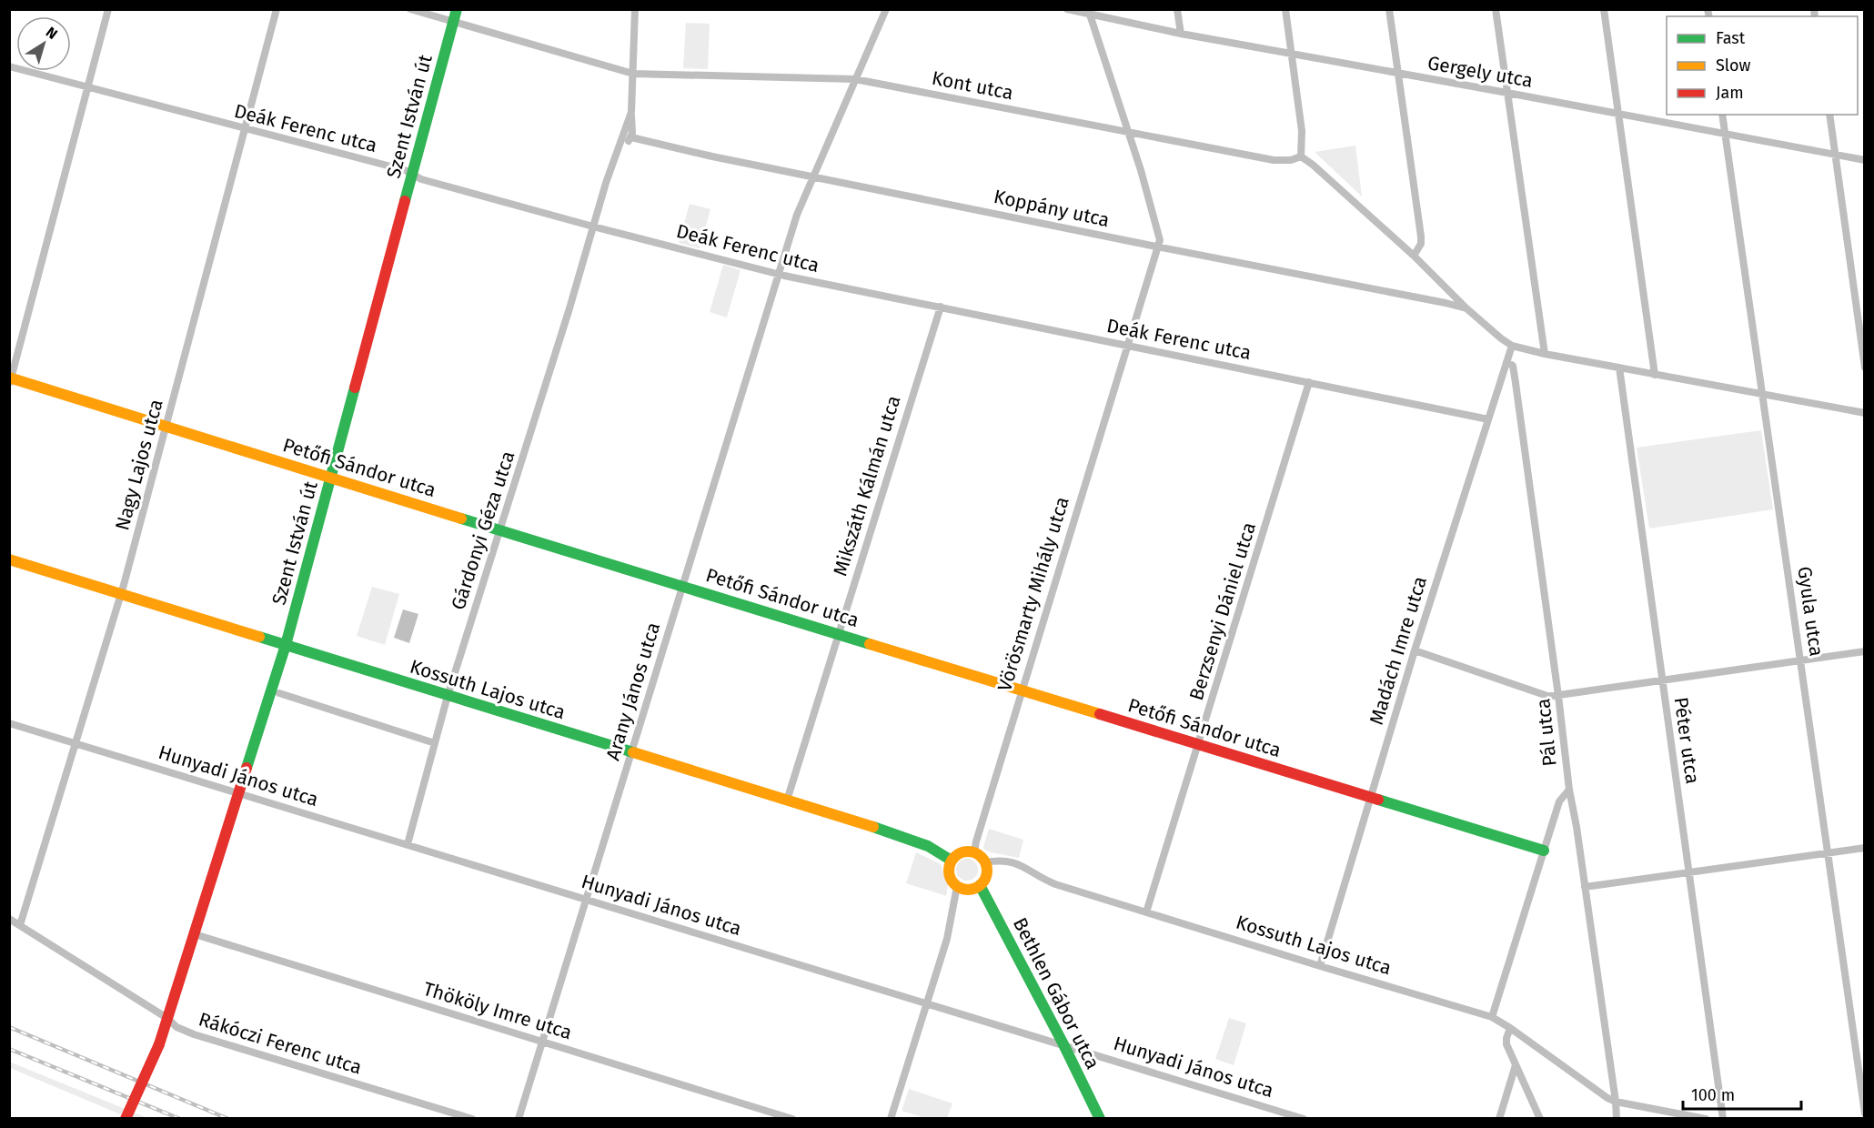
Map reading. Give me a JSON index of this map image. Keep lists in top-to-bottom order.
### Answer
{
  "streets": {
    "street": [
      "Gergely utca",
      "Kont utca",
      "Szent István út",
      "Deák Ferenc utca",
      "Koppány utca",
      "Nagy Lajos utca",
      "Petőfi Sándor utca",
      "Mikszáth Kálmán utca",
      "Gárdonyi Géza utca",
      "Vörösmarty Mihály utca",
      "Berzsenyi Dániel utca",
      "Gyula utca",
      "Madách Imre utca",
      "Kossuth Lajos utca",
      "Arany János utca",
      "Pál utca",
      "Péter utca",
      "Hunyadi János utca",
      "Bethlen Gábor utca",
      "Thököly Imre utca",
      "Rákóczi Ferenc utca"
    ]
  },
  "crossings": [
    ["Gergely utca", "Gyula utca"],
    ["Kont utca", "Szent István út"],
    ["Kont utca", "Arany János utca"],
    ["Szent István út", "Deák Ferenc utca"],
    ["Szent István út", "Petőfi Sándor utca"],
    ["Szent István út", "Kossuth Lajos utca"],
    ["Szent István út", "Hunyadi János utca"],
    ["Szent István út", "Thököly Imre utca"],
    ["Szent István út", "Rákóczi Ferenc utca"],
    ["Deák Ferenc utca", "Nagy Lajos utca"],
    ["Deák Ferenc utca", "Mikszáth Kálmán utca"],
    ["Deák Ferenc utca", "Gárdonyi Géza utca"],
    ["Deák Ferenc utca", "Vörösmarty Mihály utca"],
    ["Deák Ferenc utca", "Berzsenyi Dániel utca"],
    ["Deák Ferenc utca", "Madách Imre utca"],
    ["Deák Ferenc utca", "Arany János utca"],
    ["Koppány utca", "Vörösmarty Mihály utca"],
    ["Koppány utca", "Arany János utca"],
    ["Nagy Lajos utca", "Petőfi Sándor utca"],
    ["Nagy Lajos utca", "Kossuth Lajos utca"],
    ["Nagy Lajos utca", "Hunyadi János utca"],
    ["Nagy Lajos utca", "Rákóczi Ferenc utca"],
    ["Petőfi Sándor utca", "Mikszáth Kálmán utca"],
    ["Petőfi Sándor utca", "Gárdonyi Géza utca"],
    ["Petőfi Sándor utca", "Vörösmarty Mihály utca"],
    ["Petőfi Sándor utca", "Berzsenyi Dániel utca"],
    ["Petőfi Sándor utca", "Madách Imre utca"],
    ["Petőfi Sándor utca", "Arany János utca"],
    ["Mikszáth Kálmán utca", "Kossuth Lajos utca"],
    ["Gárdonyi Géza utca", "Kossuth Lajos utca"],
    ["Gárdonyi Géza utca", "Hunyadi János utca"],
    ["Vörösmarty Mihály utca", "Kossuth Lajos utca"],
    ["Vörösmarty Mihály utca", "Bethlen Gábor utca"],
    ["Berzsenyi Dániel utca", "Kossuth Lajos utca"],
    ["Madách Imre utca", "Kossuth Lajos utca"],
    ["Madách Imre utca", "Pál utca"],
    ["Kossuth Lajos utca", "Arany János utca"],
    ["Kossuth Lajos utca", "Pál utca"],
    ["Kossuth Lajos utca", "Bethlen Gábor utca"],
    ["Arany János utca", "Hunyadi János utca"],
    ["Arany János utca", "Thököly Imre utca"],
    ["Hunyadi János utca", "Bethlen Gábor utca"]
  ],
  "legend": ["Fast", "Slow", "Jam"],
  "scale_bar": "100 m",
  "north": "top right"
}
